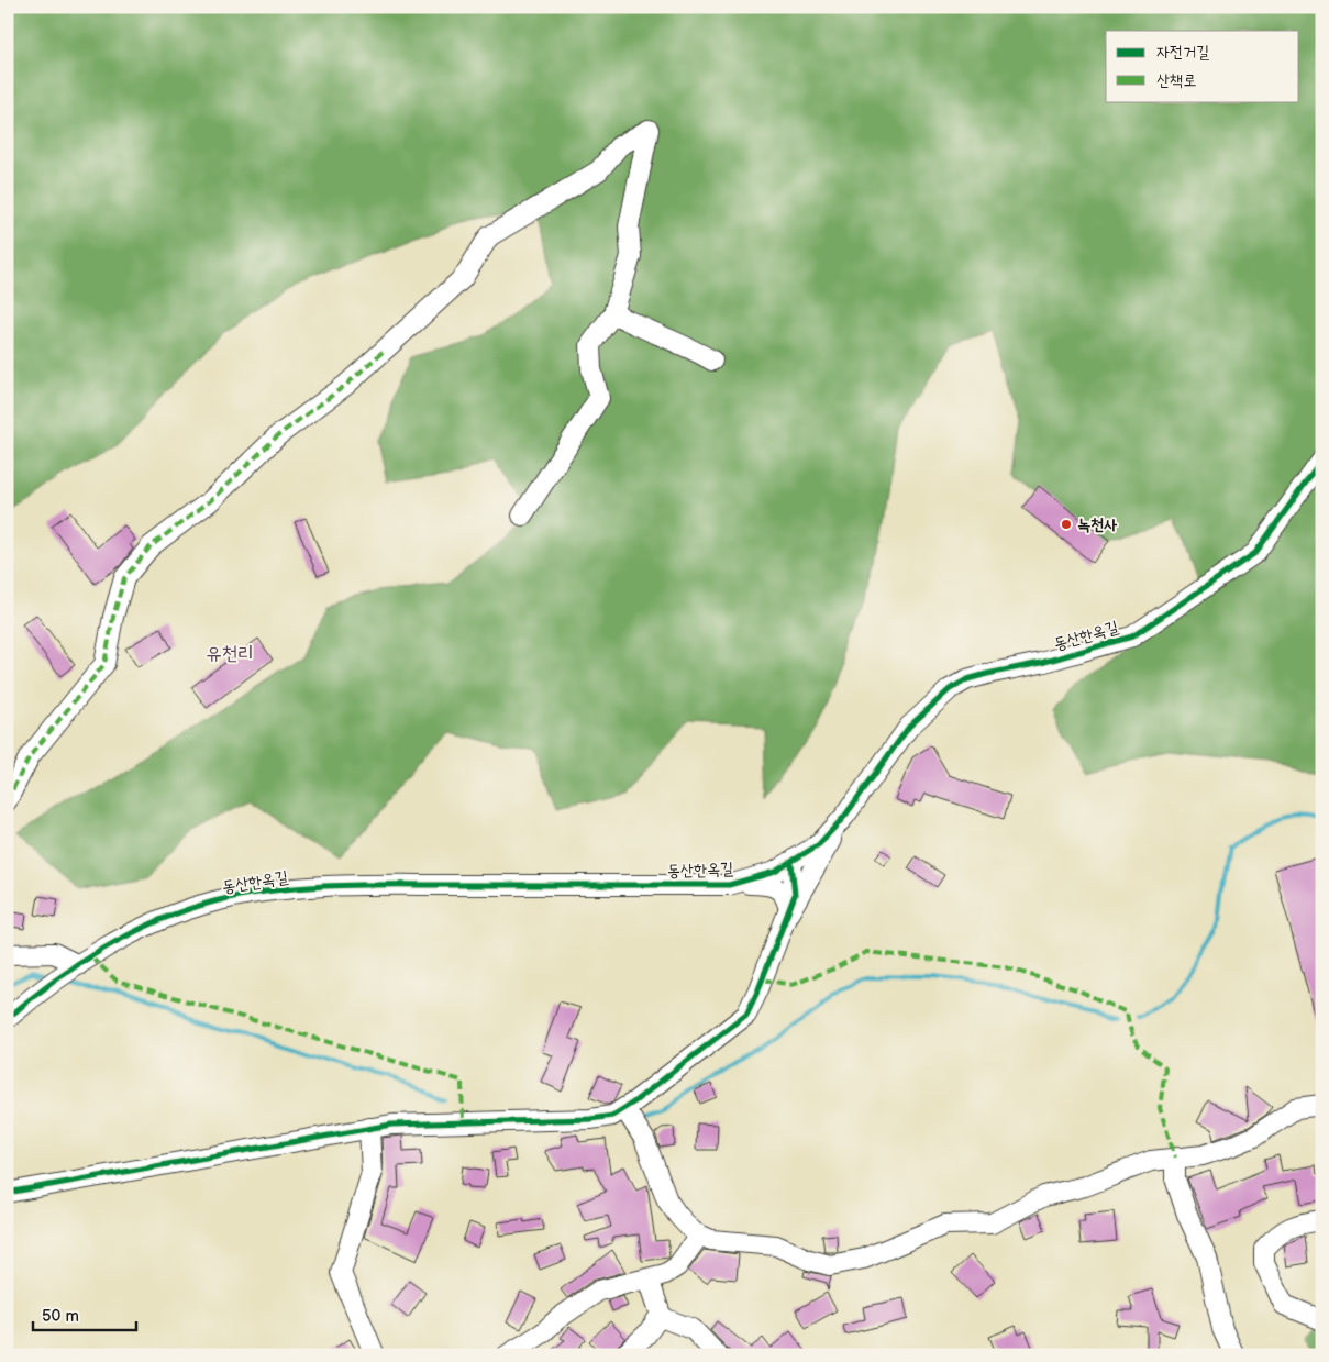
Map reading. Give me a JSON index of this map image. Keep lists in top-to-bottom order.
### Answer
{
  "streets": {
    "street": ["동산한옥길"]
  },
  "districts": ["유천리"],
  "places": ["녹천사"],
  "legend": ["자전거길", "산책로"],
  "scale_bar": "50 m"
}
